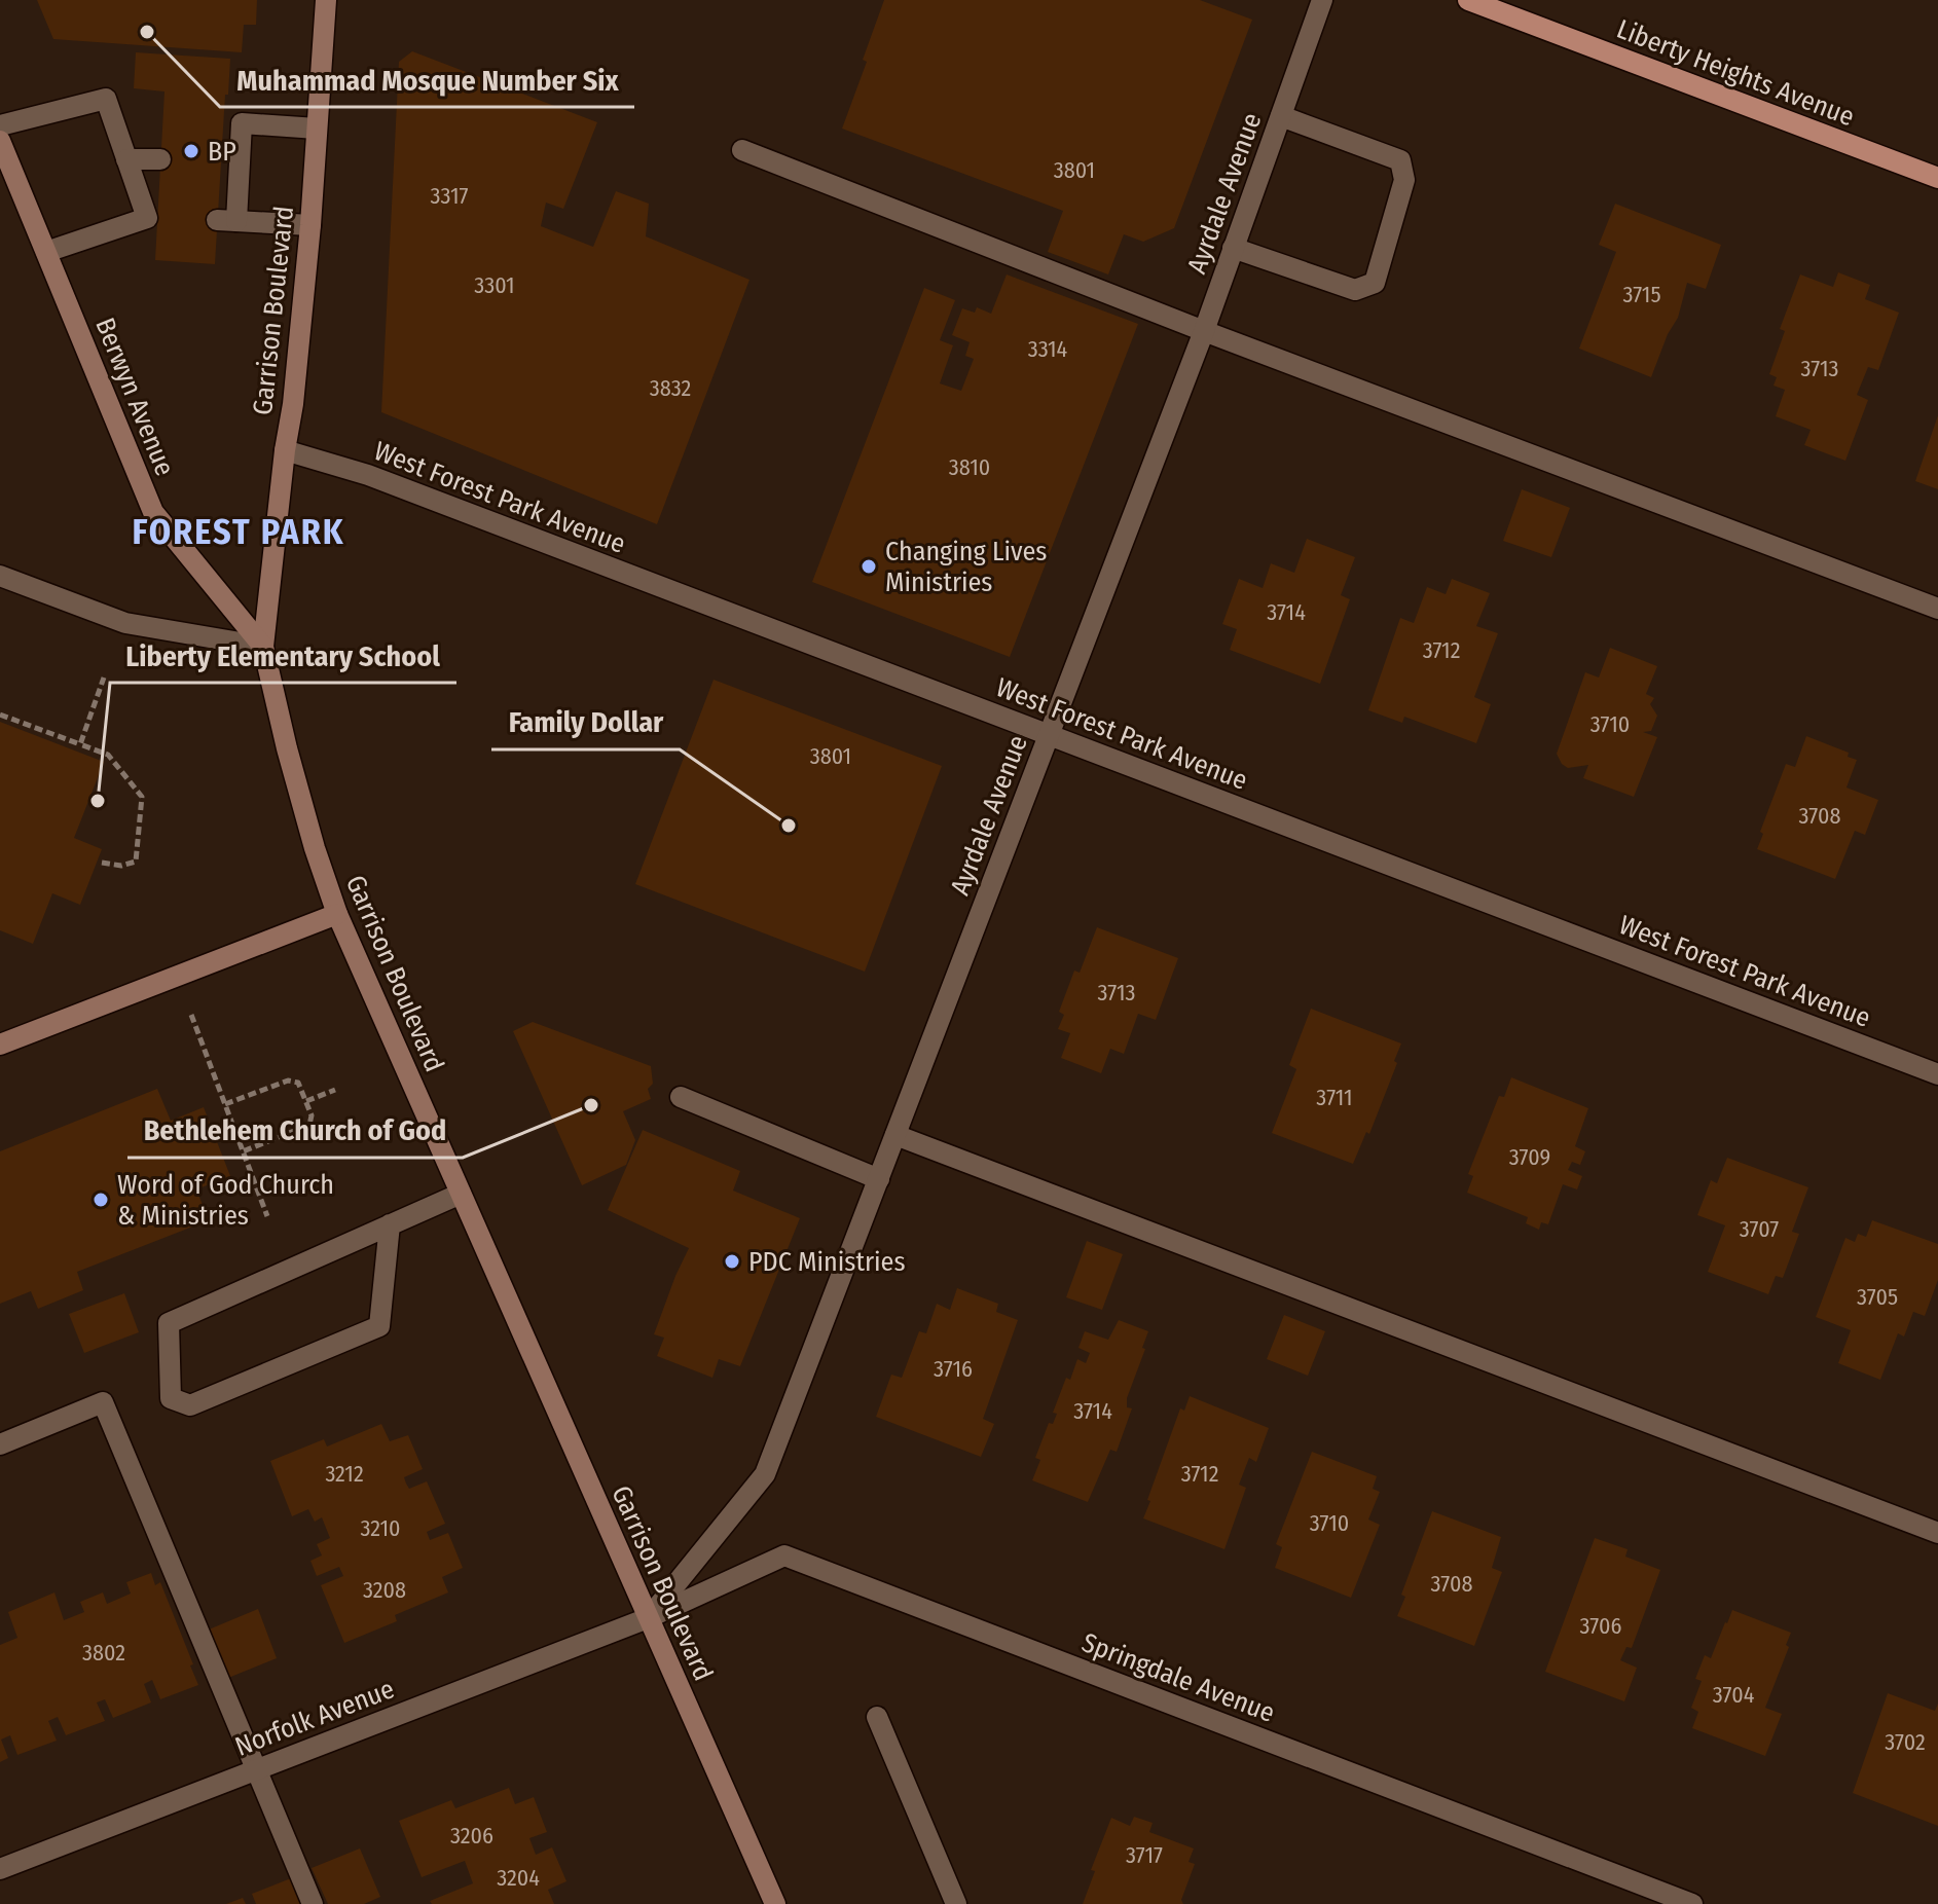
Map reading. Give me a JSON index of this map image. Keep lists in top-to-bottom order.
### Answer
{
  "streets": {
    "main road": ["Liberty Heights Avenue", "Garrison Boulevard", "Berwyn Avenue"],
    "street": [
      "Ayrdale Avenue",
      "West Forest Park Avenue",
      "Springdale Avenue",
      "Norfolk Avenue"
    ]
  },
  "crossings": [
    ["Ayrdale Avenue", "Garrison Boulevard"],
    ["Ayrdale Avenue", "West Forest Park Avenue"],
    ["Ayrdale Avenue", "Springdale Avenue"],
    ["Ayrdale Avenue", "Norfolk Avenue"],
    ["Garrison Boulevard", "Berwyn Avenue"],
    ["Garrison Boulevard", "West Forest Park Avenue"],
    ["Garrison Boulevard", "Springdale Avenue"],
    ["Garrison Boulevard", "Norfolk Avenue"],
    ["Springdale Avenue", "Norfolk Avenue"]
  ],
  "districts": ["FOREST PARK"],
  "places": [
    "Muhammad Mosque Number Six",
    "BP",
    "Changing Lives Ministries",
    "Liberty Elementary School",
    "Family Dollar",
    "Bethlehem Church of God",
    "Word of God Church & Ministries",
    "PDC Ministries"
  ],
  "house_numbers": [
    "3801",
    "3317",
    "3301",
    "3715",
    "3314",
    "3713",
    "3832",
    "3810",
    "3714",
    "3712",
    "3710",
    "3801",
    "3708",
    "3713",
    "3711",
    "3709",
    "3707",
    "3705",
    "3716",
    "3714",
    "3212",
    "3712",
    "3710",
    "3210",
    "3708",
    "3208",
    "3706",
    "3802",
    "3704",
    "3702",
    "3206",
    "3717",
    "3204"
  ]
}
